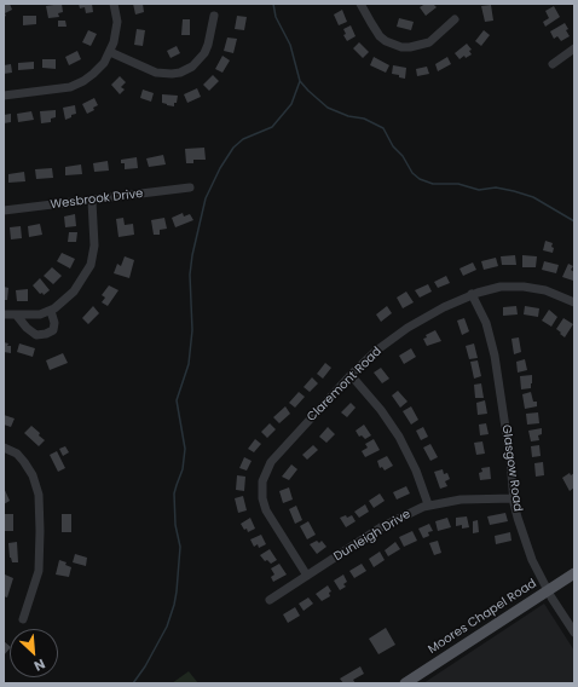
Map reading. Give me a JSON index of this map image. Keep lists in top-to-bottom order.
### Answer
{
  "streets": {
    "main road": ["Moores Chapel Road"],
    "street": [
      "Wesbrook Drive",
      "Claremont Road",
      "Glasgow Road",
      "Dunleigh Drive"
    ]
  },
  "crossings": [
    ["Claremont Road", "Glasgow Road"],
    ["Claremont Road", "Dunleigh Drive"],
    ["Glasgow Road", "Dunleigh Drive"],
    ["Glasgow Road", "Moores Chapel Road"]
  ],
  "north": "bottom right"
}
